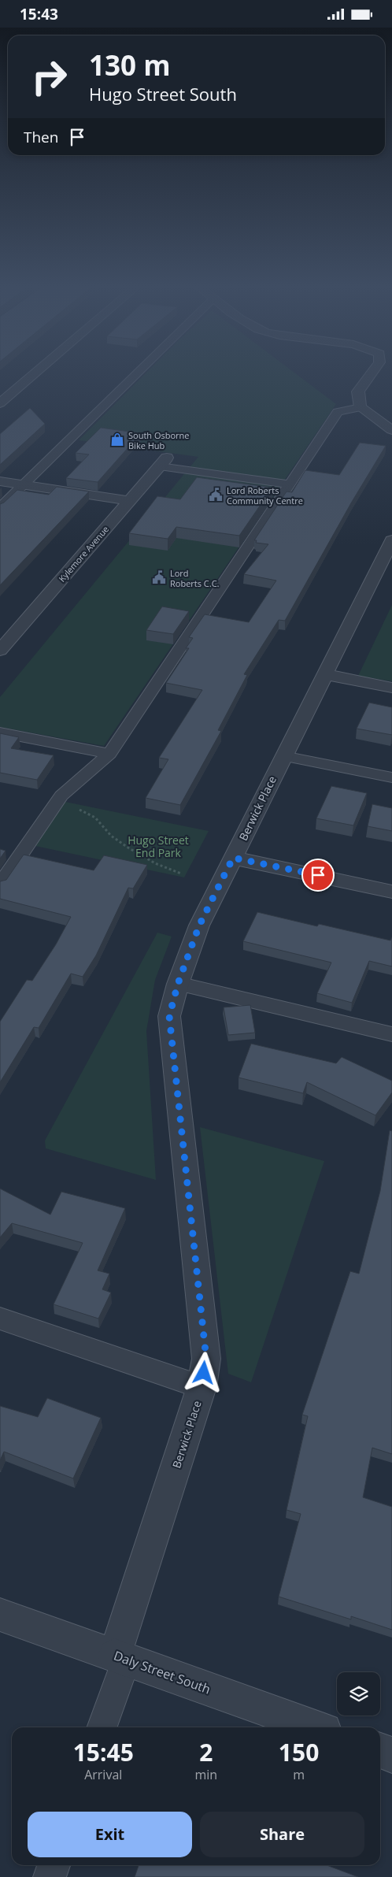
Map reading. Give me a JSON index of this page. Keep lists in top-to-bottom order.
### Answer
{
  "streets": {
    "street": ["Kylemore Avenue", "Berwick Place", "Daly Street South"]
  },
  "crossings": [
    ["Berwick Place", "Daly Street South"]
  ],
  "parks": ["Hugo Street End Park"],
  "places": {
    "shop": ["South Osborne Bike Hub"],
    "public building": ["Lord Roberts Community Centre", "Lord Roberts C.C."]
  },
  "page": {
    "status": "15:43",
    "turn": ["130 m", "Hugo Street South"],
    "then": "Then",
    "eta": [
      "15:45",
      "Arrival",
      "2",
      "min",
      "150",
      "m"
    ],
    "buttons": ["Exit", "Share"]
  }
}
